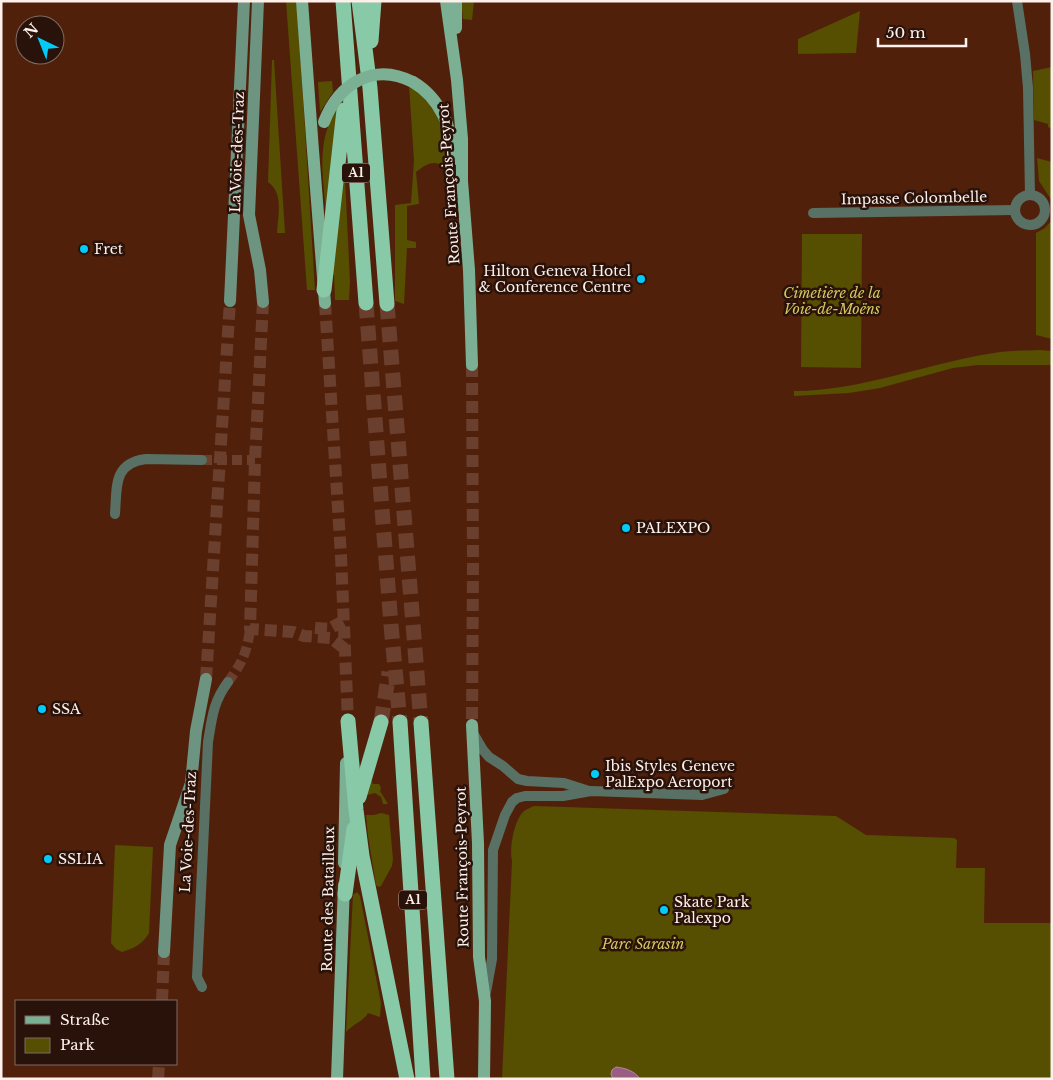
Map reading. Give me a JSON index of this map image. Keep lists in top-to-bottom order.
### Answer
{
  "streets": {
    "highway": ["A1"],
    "main road": ["Route François-Peyrot", "Route des Batailleux"],
    "street": ["La Voie-des-Traz", "Impasse Colombelle"]
  },
  "parks": ["Cimetière de la Voie-de-Moëns", "Parc Sarasin"],
  "places": [
    "Fret",
    "Hilton Geneva Hotel & Conference Centre",
    "PALEXPO",
    "SSA",
    "Ibis Styles Geneve PalExpo Aeroport",
    "SSLIA",
    "Skate Park Palexpo"
  ],
  "legend": ["Straße", "Park"],
  "scale_bar": "50 m",
  "north": "top left"
}
